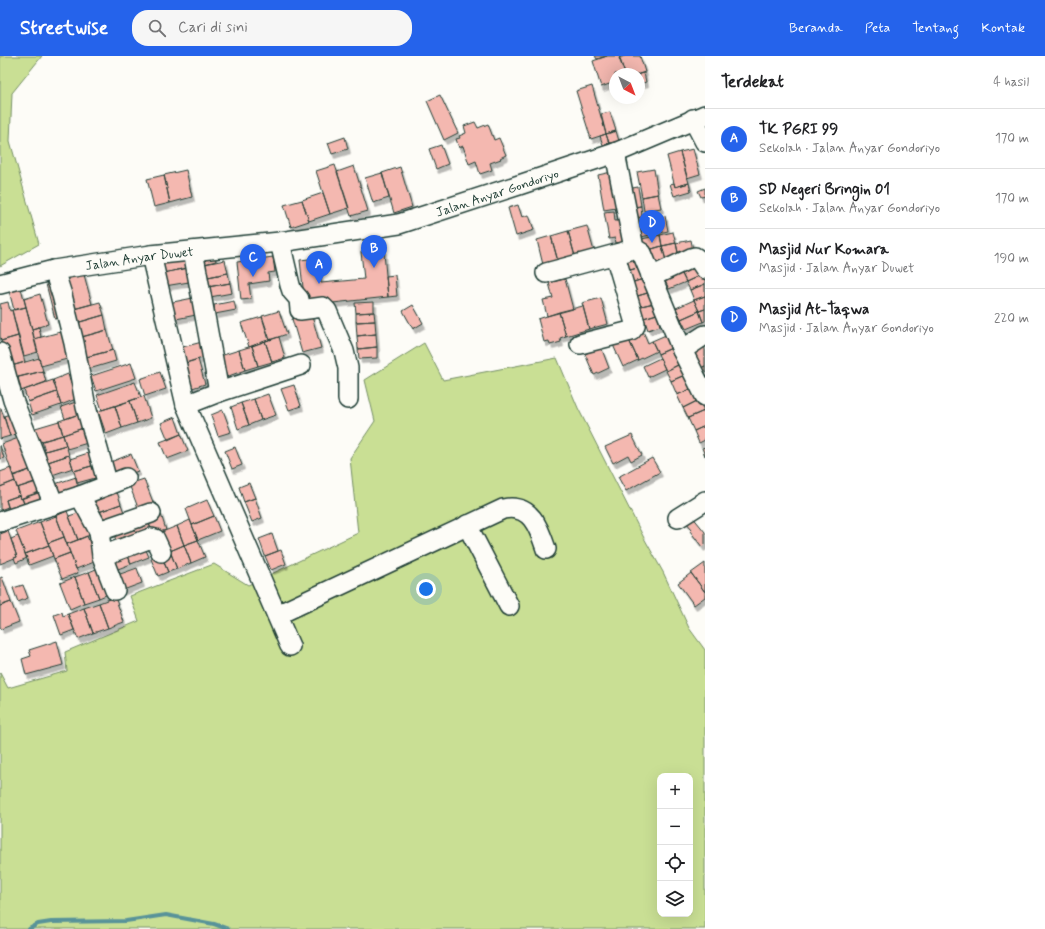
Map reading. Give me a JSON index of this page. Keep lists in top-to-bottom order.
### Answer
{
  "streets": {
    "street": ["Jalan Anyar Gondoriyo", "Jalan Anyar Duwet"]
  },
  "crossings": [
    ["Jalan Anyar Gondoriyo", "Jalan Anyar Duwet"]
  ],
  "north": "bottom right",
  "page": {
    "header": "Streetwise",
    "search": "Cari di sini",
    "nav": [
      "Beranda",
      "Peta",
      "Tentang",
      "Kontak"
    ],
    "heading": ["Terdekat", "4 hasil"],
    "list": [
      {
        "mark": "A",
        "name": "TK PGRI 99",
        "note": "Sekolah · Jalan Anyar Gondoriyo",
        "value": "170 m"
      },
      {
        "mark": "B",
        "name": "SD Negeri Bringin 01",
        "note": "Sekolah · Jalan Anyar Gondoriyo",
        "value": "170 m"
      },
      {
        "mark": "C",
        "name": "Masjid Nur Komara",
        "note": "Masjid · Jalan Anyar Duwet",
        "value": "190 m"
      },
      {
        "mark": "D",
        "name": "Masjid At-Taqwa",
        "note": "Masjid · Jalan Anyar Gondoriyo",
        "value": "220 m"
      }
    ],
    "pins": [
      "D",
      "B",
      "C",
      "A"
    ],
    "map_buttons": ["+", "−"]
  }
}
